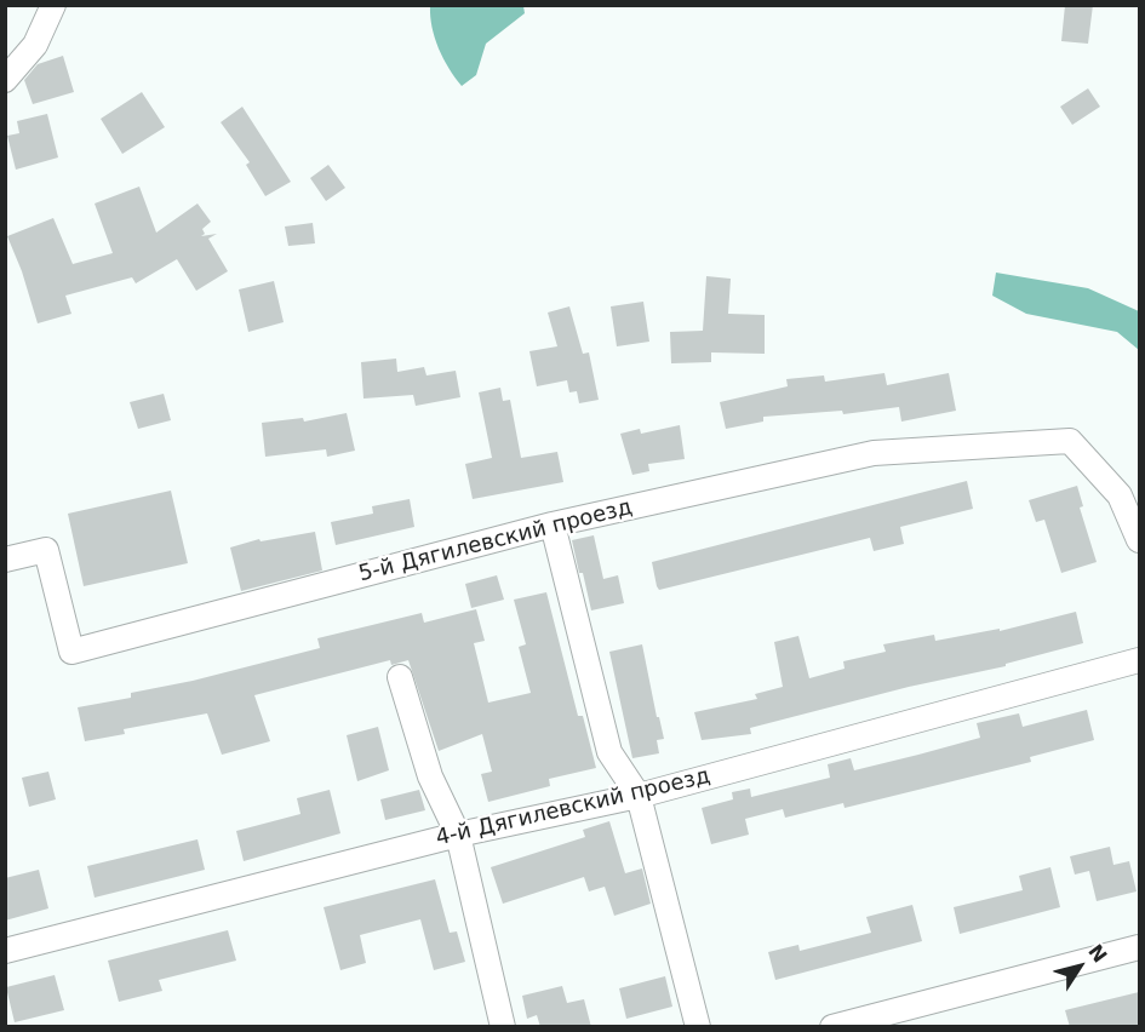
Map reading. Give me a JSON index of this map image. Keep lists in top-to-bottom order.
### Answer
{
  "streets": {
    "street": ["5-й Дягилевский проезд", "4-й Дягилевский проезд"]
  },
  "north": "top right"
}
